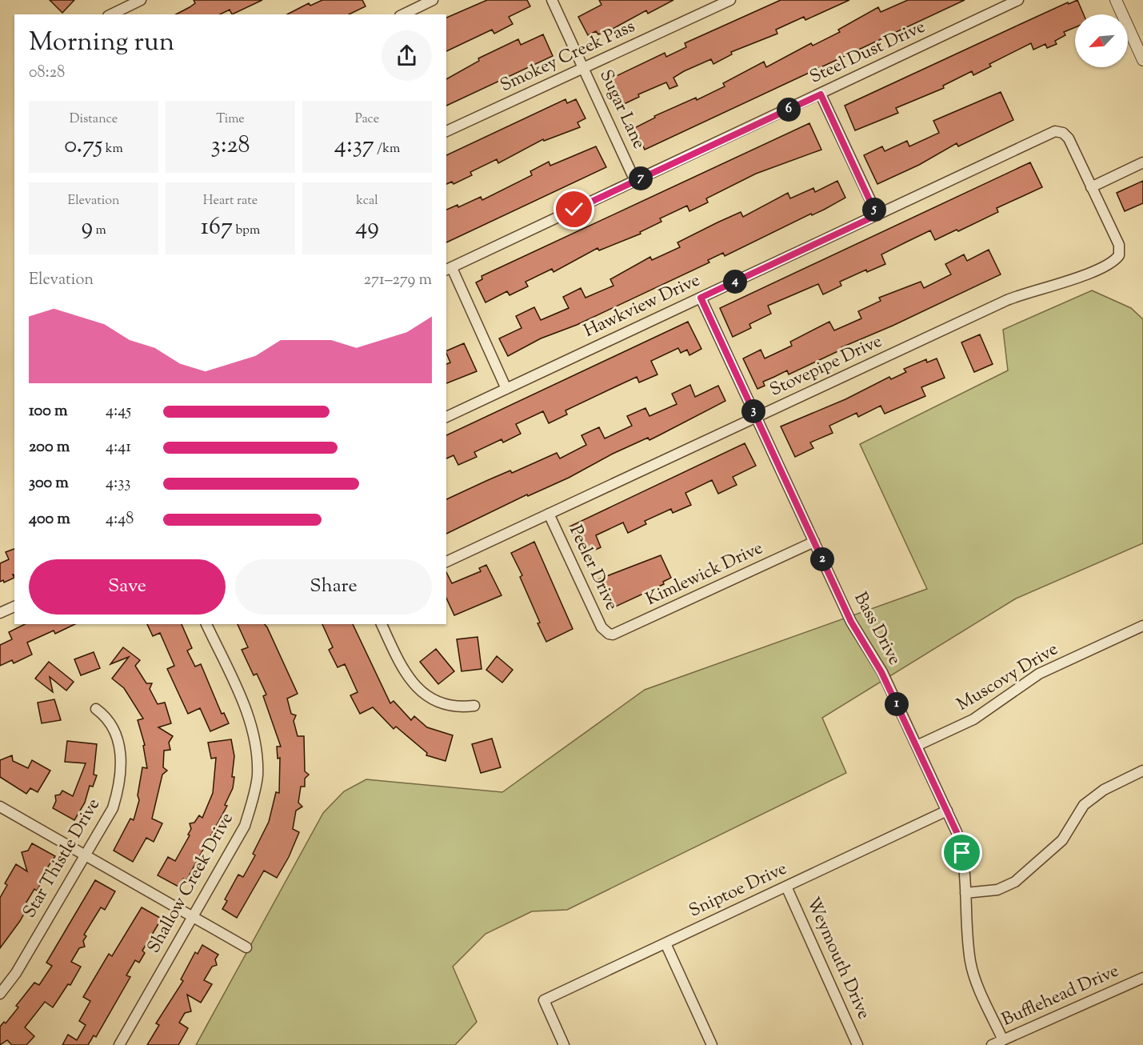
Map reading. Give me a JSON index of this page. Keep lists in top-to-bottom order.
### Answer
{
  "streets": {
    "street": [
      "Steel Dust Drive",
      "Smokey Creek Pass",
      "Sugar Lane",
      "Hawkview Drive",
      "Stovepipe Drive",
      "Peeler Drive",
      "Kimlewick Drive",
      "Bass Drive",
      "Muscovy Drive",
      "Star Thistle Drive",
      "Shallow Creek Drive",
      "Sniptoe Drive",
      "Weymouth Drive",
      "Bufflehead Drive"
    ]
  },
  "crossings": [
    ["Steel Dust Drive", "Sugar Lane"],
    ["Smokey Creek Pass", "Sugar Lane"],
    ["Hawkview Drive", "Stovepipe Drive"],
    ["Hawkview Drive", "Bass Drive"],
    ["Stovepipe Drive", "Peeler Drive"],
    ["Stovepipe Drive", "Bass Drive"],
    ["Peeler Drive", "Kimlewick Drive"],
    ["Kimlewick Drive", "Bass Drive"],
    ["Bass Drive", "Muscovy Drive"],
    ["Bass Drive", "Sniptoe Drive"],
    ["Bass Drive", "Bufflehead Drive"],
    ["Sniptoe Drive", "Weymouth Drive"]
  ],
  "north": "bottom left",
  "page": {
    "heading": ["Morning run", "08:28"],
    "stats": [
      ["Distance", "0.75 km"],
      ["Time", "3:28"],
      ["Pace", "4:37 /km"],
      ["Elevation", "9 m"],
      ["Heart rate", "167 bpm"],
      ["kcal", "49"]
    ],
    "pins": [
      "6",
      "7",
      "5",
      "4",
      "3",
      "2",
      "1"
    ],
    "chart": ["Elevation", "271–279 m"],
    "list": [
      {
        "name": "100 m",
        "note": "4:45"
      },
      {
        "name": "200 m",
        "note": "4:41"
      },
      {
        "name": "300 m",
        "note": "4:33"
      },
      {
        "name": "400 m",
        "note": "4:48"
      }
    ],
    "buttons": ["Save", "Share"]
  }
}
